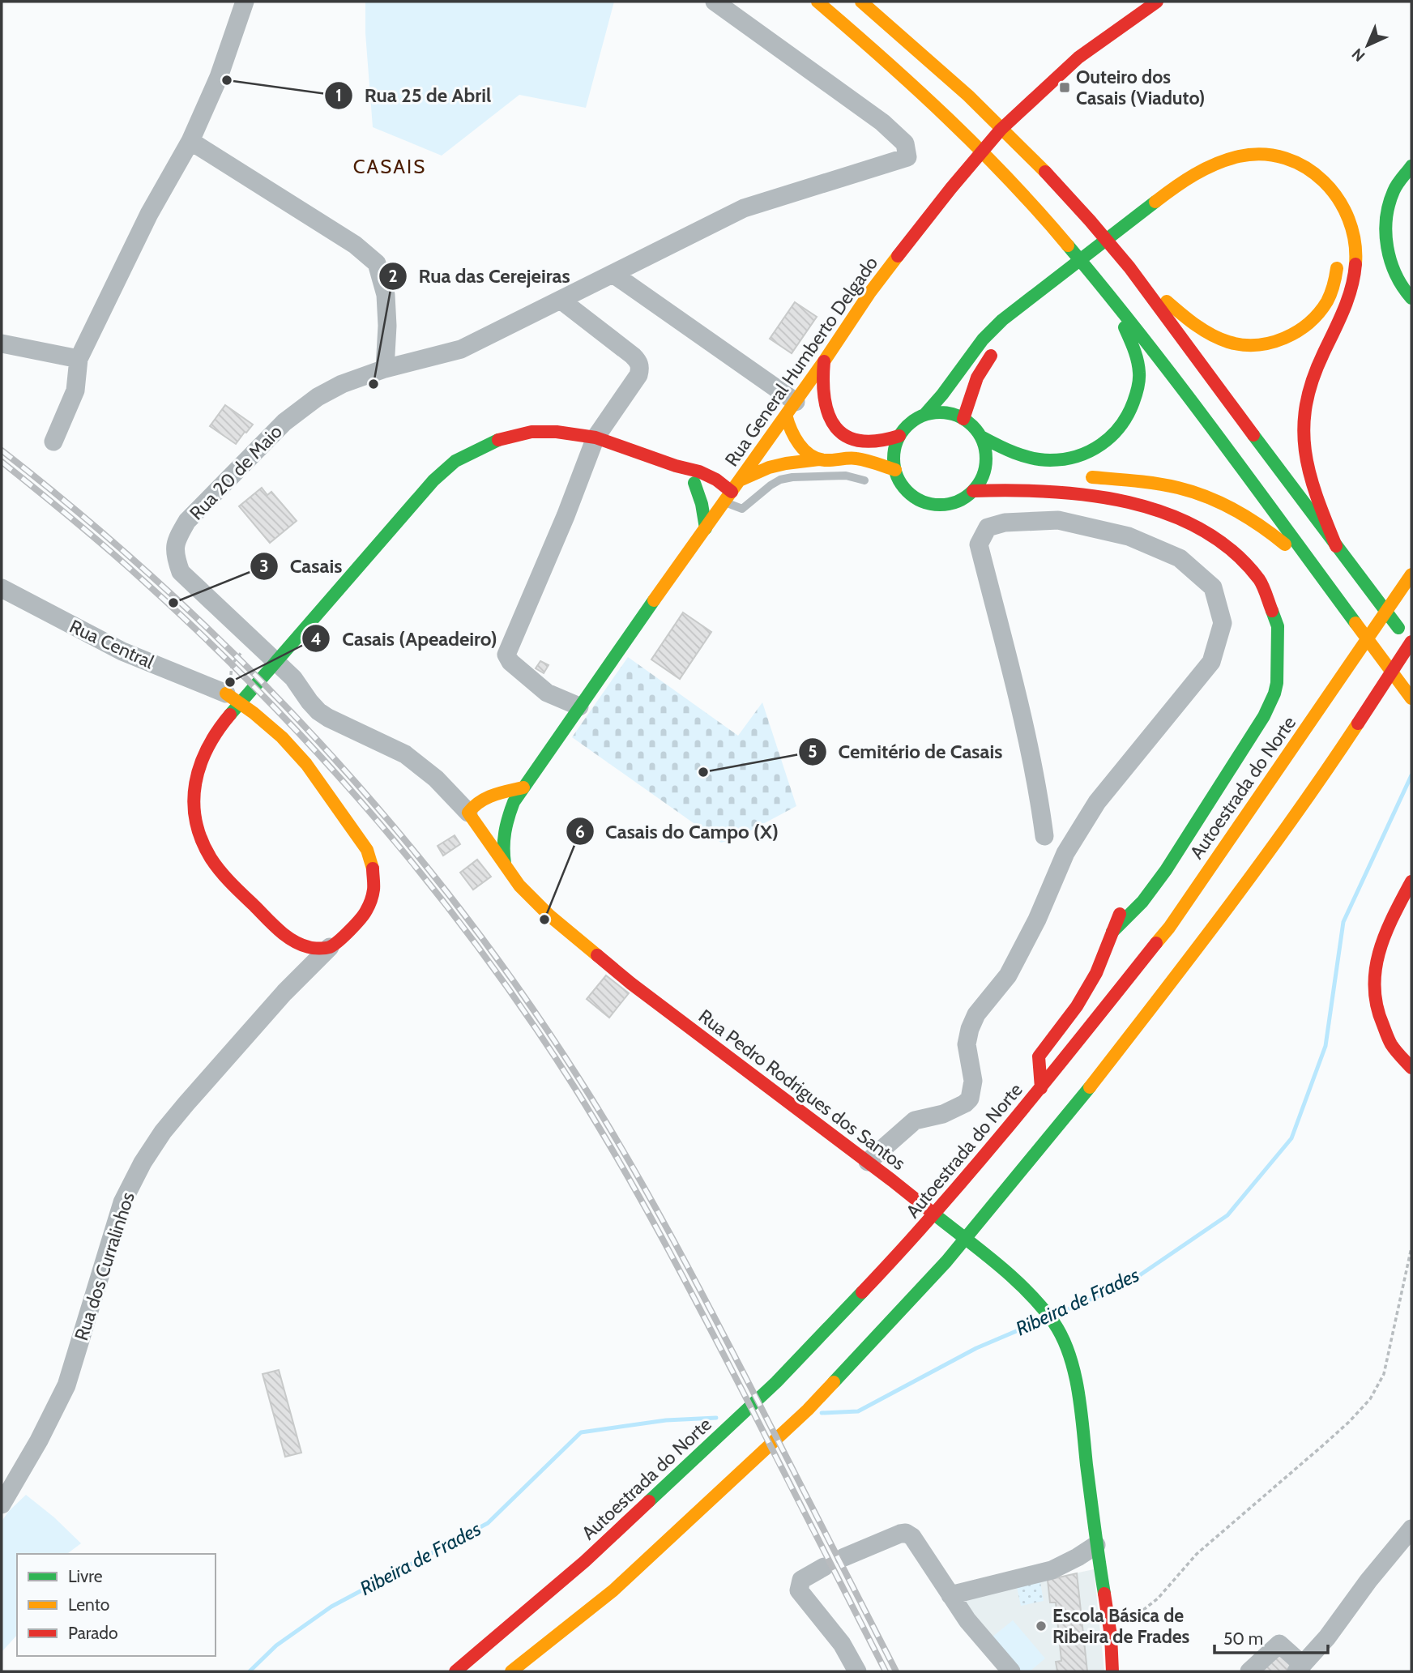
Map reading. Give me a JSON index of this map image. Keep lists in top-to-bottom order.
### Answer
{
  "streets": {
    "main road": ["Rua General Humberto Delgado", "Autoestrada do Norte", "Rua Pedro Rodrigues dos Santos"],
    "street": ["Rua 20 de Maio", "Rua Central", "Rua dos Curralinhos"]
  },
  "crossings": [
    ["Rua General Humberto Delgado", "Rua Pedro Rodrigues dos Santos"],
    ["Rua 20 de Maio", "Rua Pedro Rodrigues dos Santos"]
  ],
  "districts": ["CASAIS"],
  "water": ["Ribeira de Frades"],
  "places": {
    "other": [
      "Rua 25 de Abril",
      "Rua das Cerejeiras",
      "Casais",
      "Casais (Apeadeiro)",
      "Cemitério de Casais",
      "Casais do Campo (X)",
      "Escola Básica de Ribeira de Frades"
    ],
    "transit": ["Outeiro dos Casais (Viaduto)"]
  },
  "legend": ["Livre", "Lento", "Parado"],
  "scale_bar": "50 m",
  "north": "bottom left"
}
